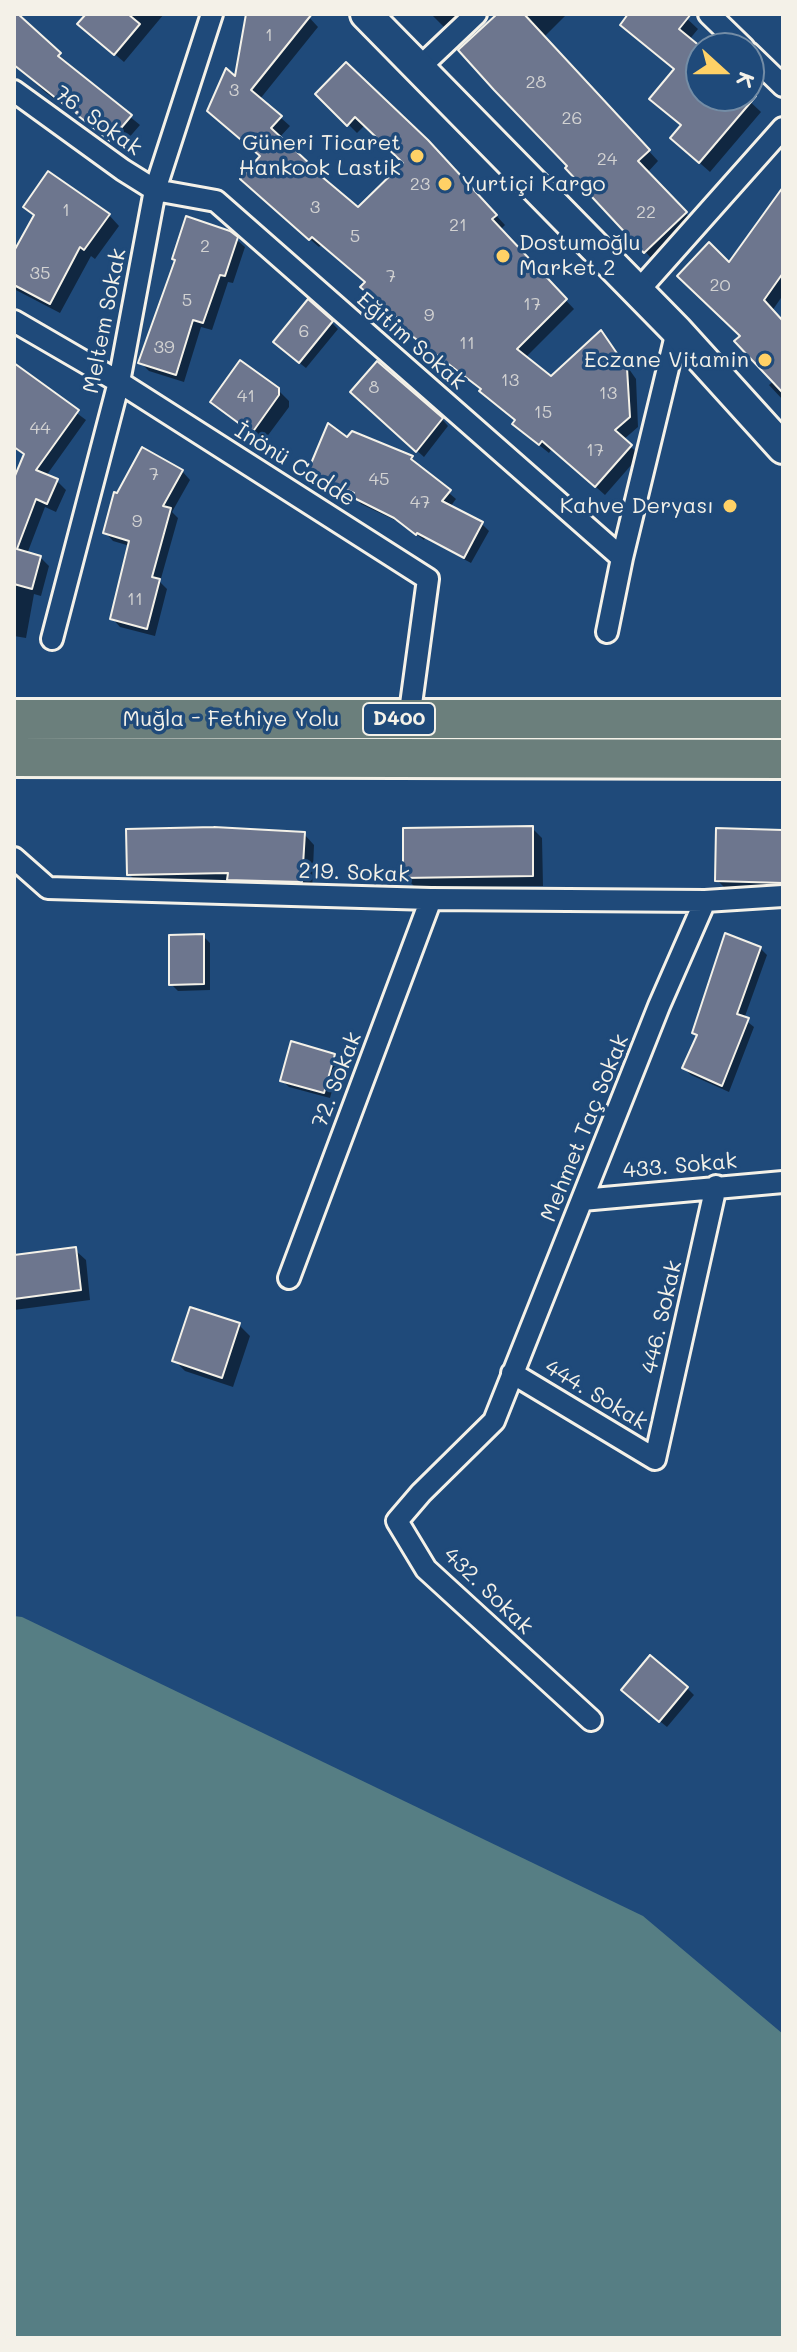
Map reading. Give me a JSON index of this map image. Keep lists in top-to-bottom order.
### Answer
{
  "streets": {
    "highway": ["Muğla - Fethiye Yolu", "D400"],
    "street": [
      "76. Sokak",
      "Meltem Sokak",
      "Eğitim Sokak",
      "İnönü Cadde",
      "219. Sokak",
      "72. Sokak",
      "Mehmet Taç Sokak",
      "433. Sokak",
      "446. Sokak",
      "444. Sokak",
      "432. Sokak"
    ]
  },
  "crossings": [
    ["76. Sokak", "Meltem Sokak"],
    ["76. Sokak", "Eğitim Sokak"],
    ["Meltem Sokak", "Eğitim Sokak"],
    ["Meltem Sokak", "İnönü Cadde"],
    ["İnönü Cadde", "Muğla - Fethiye Yolu"],
    ["219. Sokak", "72. Sokak"],
    ["219. Sokak", "Mehmet Taç Sokak"],
    ["Mehmet Taç Sokak", "433. Sokak"],
    ["Mehmet Taç Sokak", "444. Sokak"],
    ["Mehmet Taç Sokak", "432. Sokak"],
    ["433. Sokak", "446. Sokak"],
    ["446. Sokak", "444. Sokak"],
    ["444. Sokak", "432. Sokak"]
  ],
  "places": [
    "Güneri Ticaret Hankook Lastik",
    "Yurtiçi Kargo",
    "Dostumoğlu Market 2",
    "Eczane Vitamin",
    "Kahve Deryası"
  ],
  "house_numbers": [
    "1",
    "28",
    "3",
    "26",
    "24",
    "23",
    "3",
    "1",
    "22",
    "21",
    "5",
    "2",
    "35",
    "7",
    "20",
    "5",
    "17",
    "9",
    "6",
    "11",
    "39",
    "13",
    "8",
    "13",
    "41",
    "15",
    "44",
    "17",
    "7",
    "45",
    "47",
    "9",
    "11"
  ],
  "north": "right"
}
